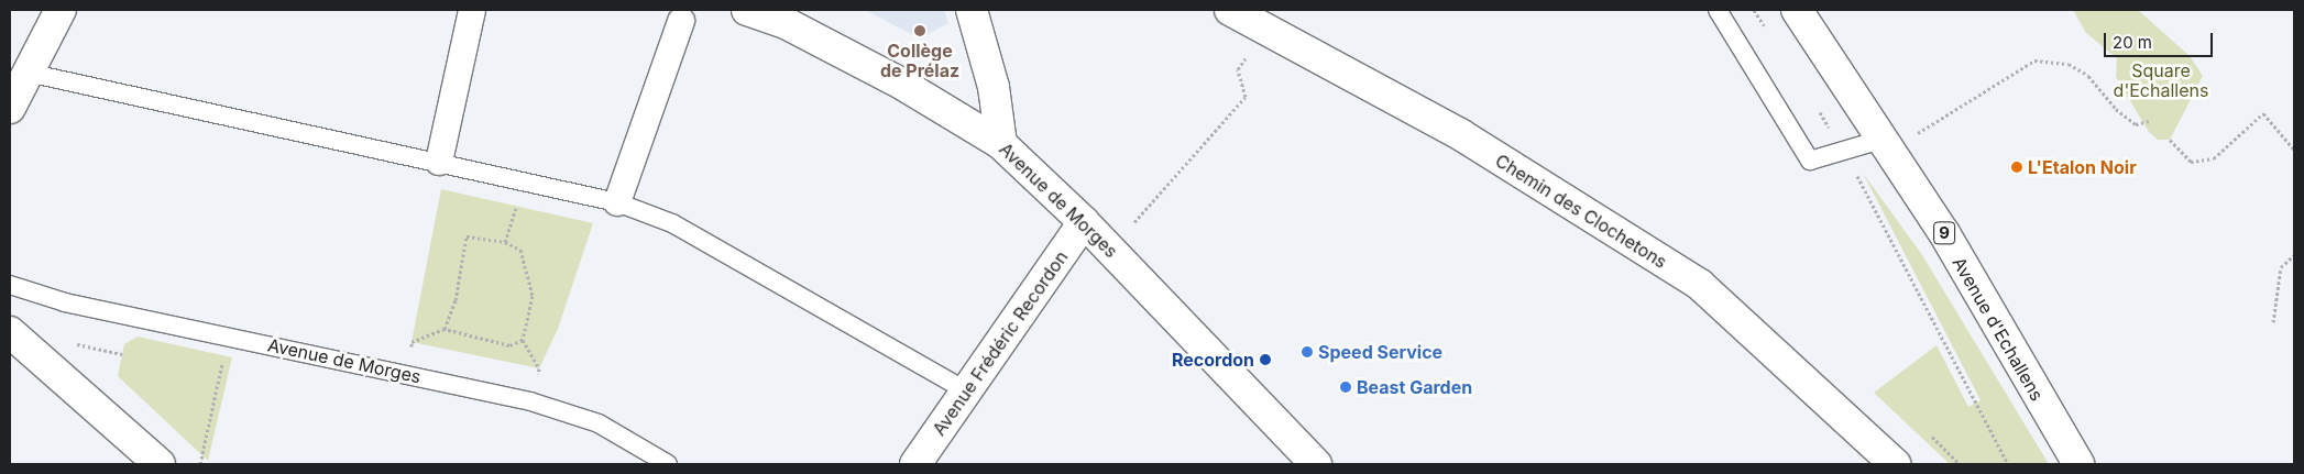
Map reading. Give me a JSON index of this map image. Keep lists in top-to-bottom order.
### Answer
{
  "streets": {
    "street": [
      "Avenue de Morges",
      "Chemin des Clochetons",
      "9",
      "Avenue d'Echallens",
      "Avenue Frédéric Recordon"
    ]
  },
  "crossings": [
    ["Avenue de Morges", "Avenue Frédéric Recordon"]
  ],
  "parks": ["Square d'Echallens"],
  "places": [
    "Collège de Prélaz",
    "L'Etalon Noir",
    "Speed Service",
    "Recordon",
    "Beast Garden"
  ],
  "scale_bar": "20 m"
}
